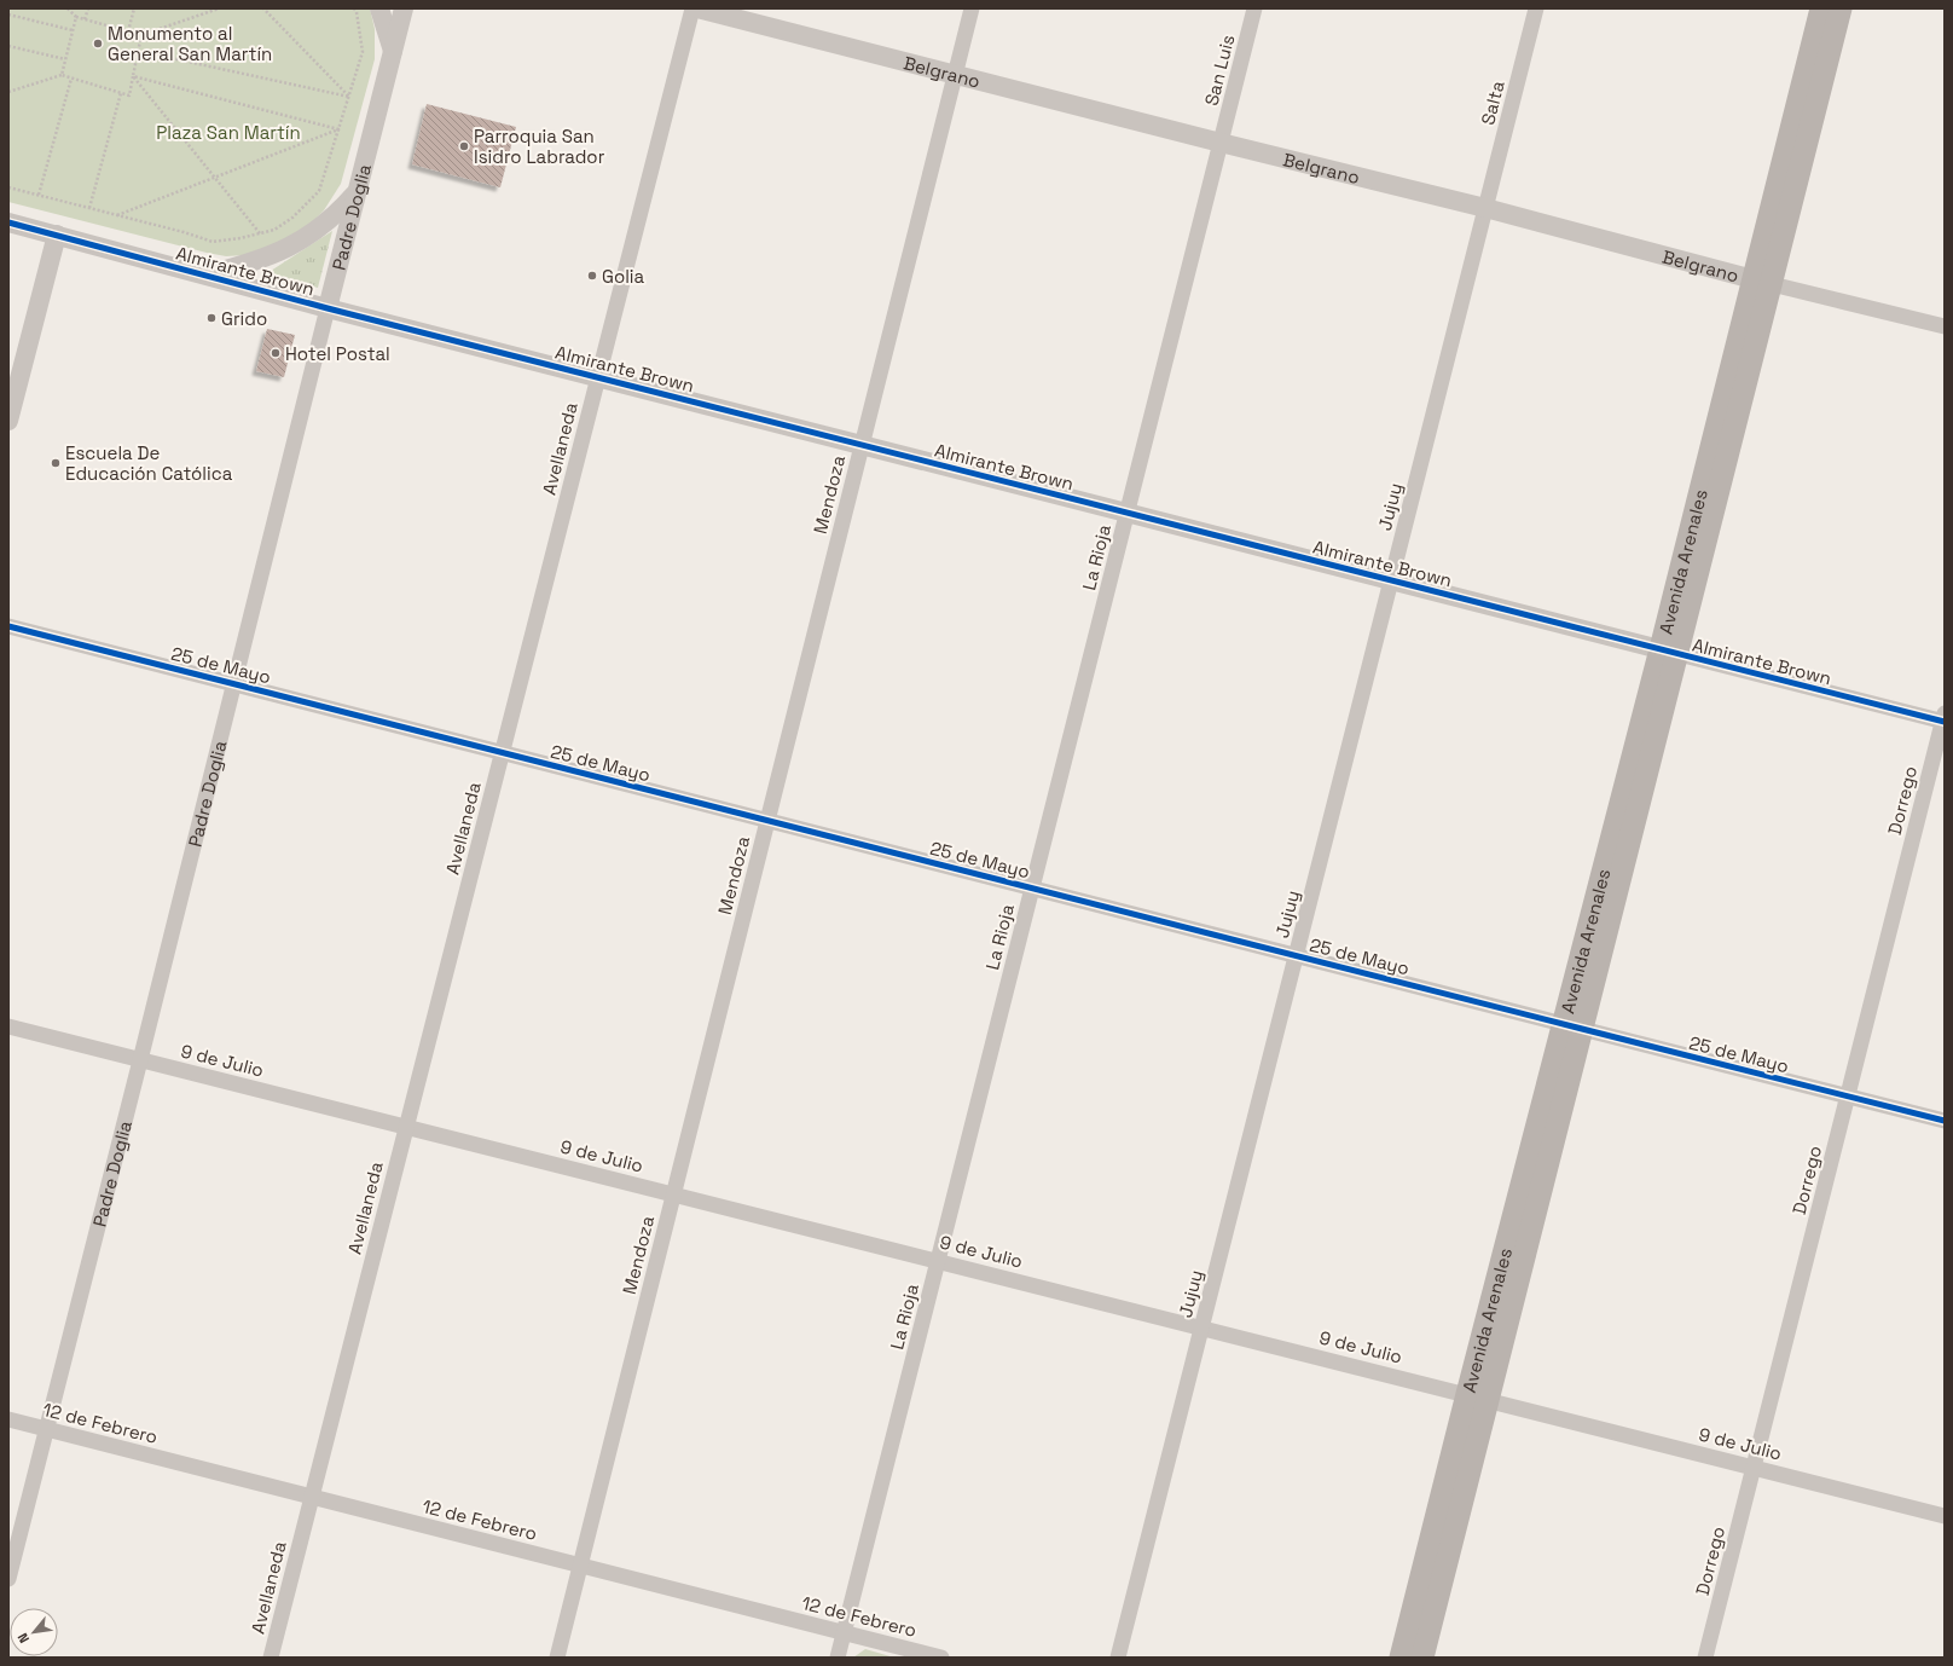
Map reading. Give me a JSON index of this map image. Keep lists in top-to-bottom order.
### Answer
{
  "streets": {
    "main road": ["Avenida Arenales"],
    "street": [
      "Belgrano",
      "San Luis",
      "Salta",
      "Padre Doglia",
      "Almirante Brown",
      "Avellaneda",
      "Mendoza",
      "Jujuy",
      "La Rioja",
      "25 de Mayo",
      "Dorrego",
      "9 de Julio",
      "12 de Febrero"
    ]
  },
  "crossings": [
    ["Belgrano", "San Luis"],
    ["Belgrano", "Salta"],
    ["Belgrano", "Mendoza"],
    ["Belgrano", "Jujuy"],
    ["Belgrano", "La Rioja"],
    ["Belgrano", "Avenida Arenales"],
    ["San Luis", "La Rioja"],
    ["Salta", "Jujuy"],
    ["Padre Doglia", "Almirante Brown"],
    ["Padre Doglia", "25 de Mayo"],
    ["Padre Doglia", "9 de Julio"],
    ["Padre Doglia", "12 de Febrero"],
    ["Almirante Brown", "Avellaneda"],
    ["Almirante Brown", "Mendoza"],
    ["Almirante Brown", "Jujuy"],
    ["Almirante Brown", "La Rioja"],
    ["Almirante Brown", "Avenida Arenales"],
    ["Almirante Brown", "Dorrego"],
    ["Avellaneda", "25 de Mayo"],
    ["Avellaneda", "9 de Julio"],
    ["Avellaneda", "12 de Febrero"],
    ["Mendoza", "25 de Mayo"],
    ["Mendoza", "9 de Julio"],
    ["Mendoza", "12 de Febrero"],
    ["Jujuy", "25 de Mayo"],
    ["Jujuy", "9 de Julio"],
    ["La Rioja", "25 de Mayo"],
    ["La Rioja", "9 de Julio"],
    ["La Rioja", "12 de Febrero"],
    ["Avenida Arenales", "25 de Mayo"],
    ["Avenida Arenales", "9 de Julio"],
    ["25 de Mayo", "Dorrego"],
    ["Dorrego", "9 de Julio"]
  ],
  "parks": ["Plaza San Martín"],
  "places": [
    "Monumento al General San Martín",
    "Parroquia San Isidro Labrador",
    "Golia",
    "Grido",
    "Hotel Postal",
    "Escuela De Educación Católica"
  ],
  "north": "bottom left"
}
